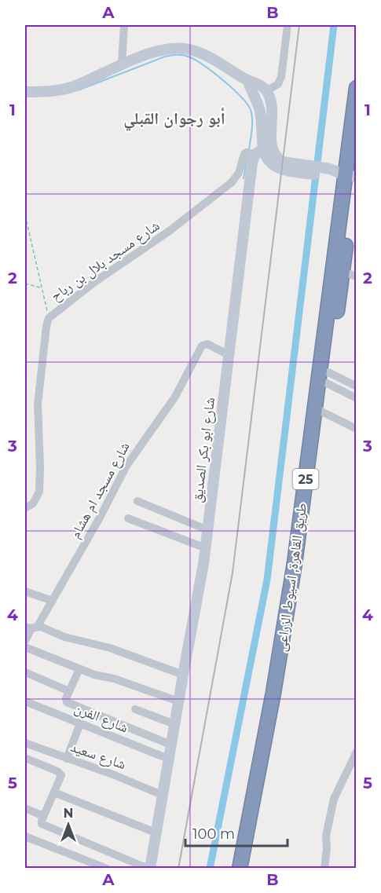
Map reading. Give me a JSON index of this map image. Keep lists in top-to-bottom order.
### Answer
{
  "streets": {
    "highway": ["25", "طريق القاهرة, اسيوط الزراعى"],
    "street": [
      "شارع مسجد بلال بن رباح",
      "شارع ابو بكر الصديق",
      "شارع مسجد ام هشام",
      "شارع الفرن",
      "شارع سعيد"
    ]
  },
  "crossings": [
    ["شارع مسجد بلال بن رباح", "شارع ابو بكر الصديق"],
    ["شارع ابو بكر الصديق", "شارع مسجد ام هشام"],
    ["شارع ابو بكر الصديق", "شارع الفرن"],
    ["شارع ابو بكر الصديق", "شارع سعيد"]
  ],
  "districts": ["أبو رجوان القبلي"],
  "scale_bar": "100 m",
  "north": "top",
  "grid": {
    "columns": ["A", "B"],
    "rows": [
      "1",
      "2",
      "3",
      "4",
      "5"
    ]
  }
}
